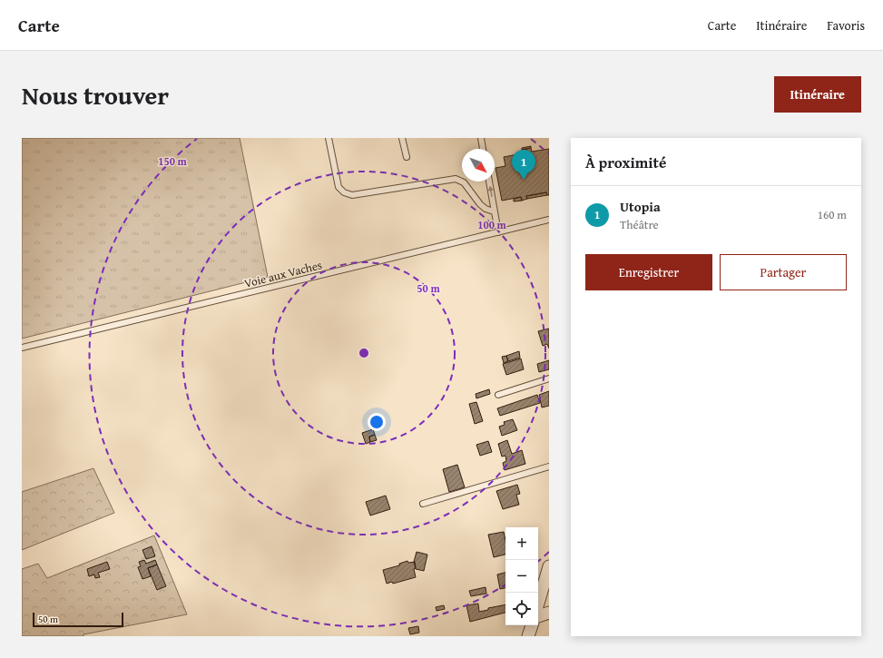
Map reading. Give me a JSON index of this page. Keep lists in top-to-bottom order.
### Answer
{
  "streets": {
    "lane": ["Voie aux Vaches"]
  },
  "scale_bar": "50 m",
  "north": "bottom right",
  "page": {
    "header": "Carte",
    "nav": ["Carte", "Itinéraire", "Favoris"],
    "title": "Nous trouver",
    "buttons": [
      "Itinéraire",
      ["Enregistrer", "Partager"]
    ],
    "heading": "À proximité",
    "pins": "1",
    "list": [
      {
        "mark": "1",
        "name": "Utopia",
        "note": "Théâtre",
        "value": "160 m"
      }
    ],
    "map_buttons": ["+", "−"],
    "scale": "50 m"
  },
  "rings": ["150 m", "100 m", "50 m"]
}
